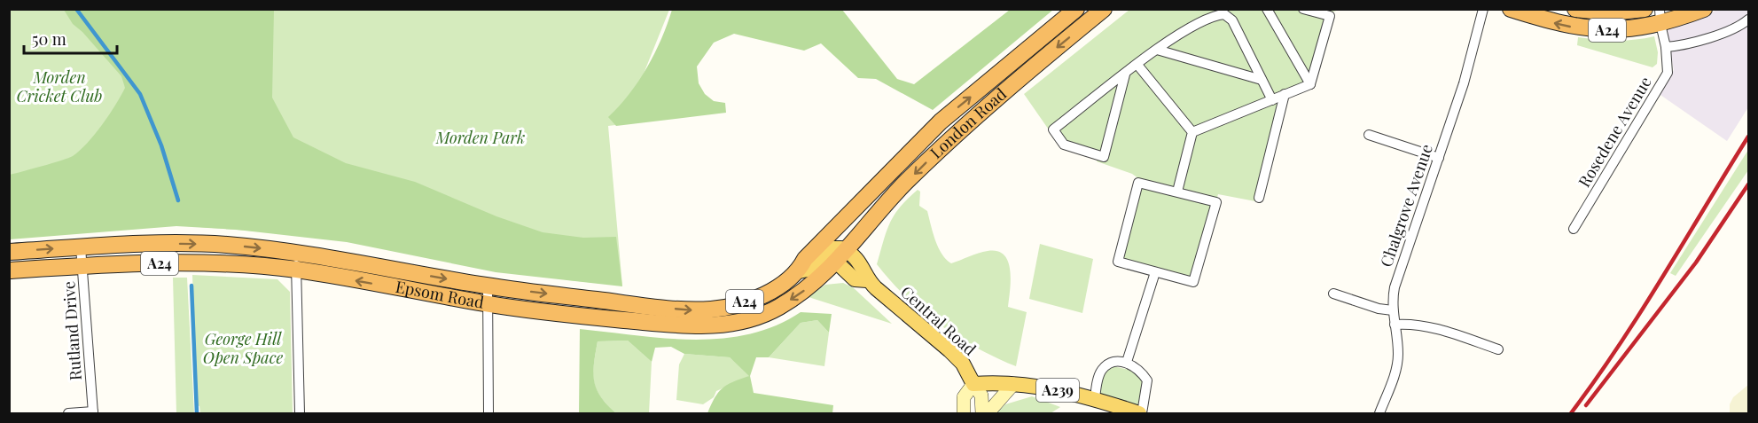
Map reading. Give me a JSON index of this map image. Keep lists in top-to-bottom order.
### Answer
{
  "streets": {
    "highway": ["A24", "London Road", "Epsom Road"],
    "main road": ["Central Road", "A239"],
    "street": ["Rosedene Avenue", "Chalgrove Avenue", "Rutland Drive"]
  },
  "crossings": [
    ["A24", "Rosedene Avenue"],
    ["London Road", "Epsom Road"],
    ["London Road", "Central Road"],
    ["Epsom Road", "Central Road"],
    ["Epsom Road", "Rutland Drive"],
    ["Central Road", "A239"]
  ],
  "parks": ["Morden Cricket Club", "Morden Park", "George Hill Open Space"],
  "scale_bar": "50 m"
}
